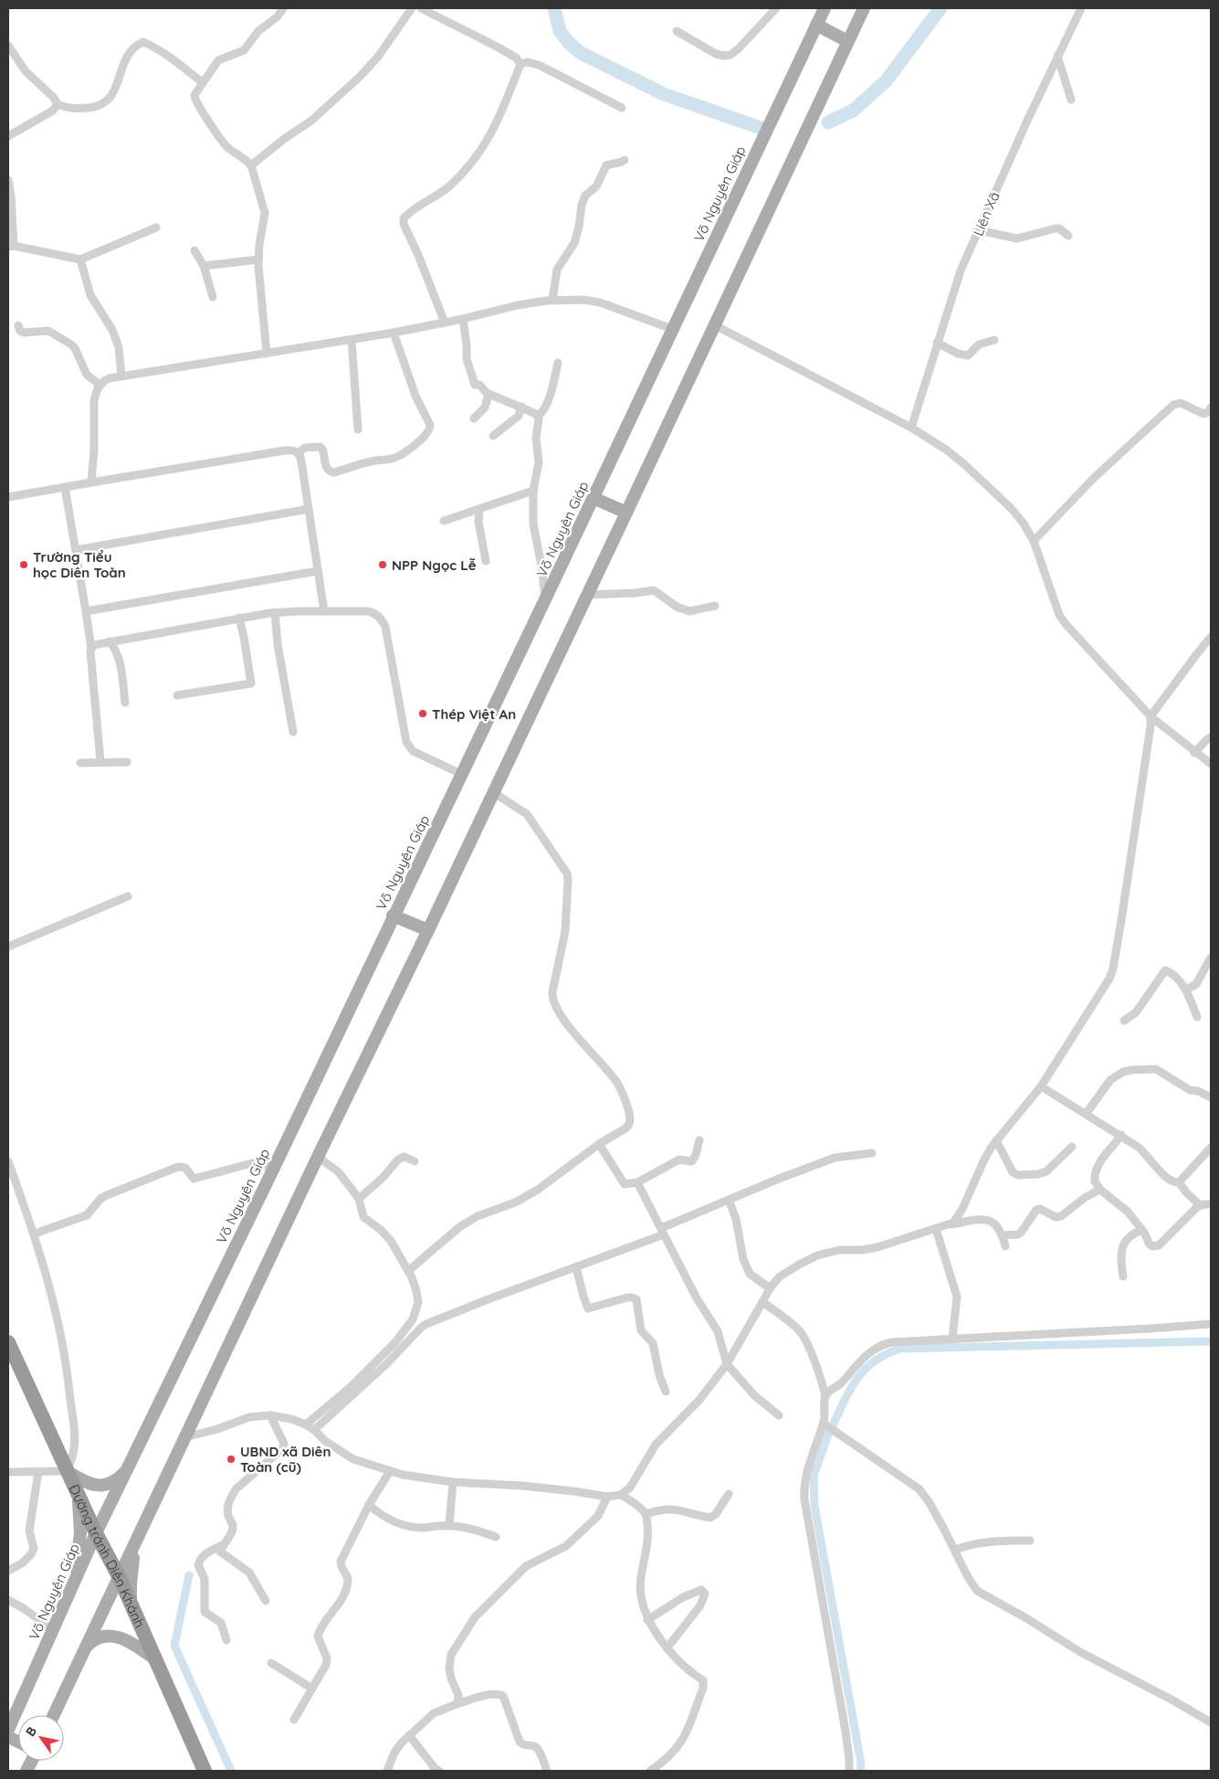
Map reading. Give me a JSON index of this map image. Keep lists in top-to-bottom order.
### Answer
{
  "streets": {
    "highway": ["Đường tránh Diên Khánh"],
    "main road": ["Võ Nguyên Giáp"],
    "street": ["Liên Xã"]
  },
  "crossings": [
    ["Võ Nguyên Giáp", "Đường tránh Diên Khánh"]
  ],
  "places": [
    "Trường Tiểu học Diên Toàn",
    "NPP Ngọc Lễ",
    "Thép Việt An",
    "UBND xã Diên Toàn (cũ)"
  ],
  "north": "top left"
}
